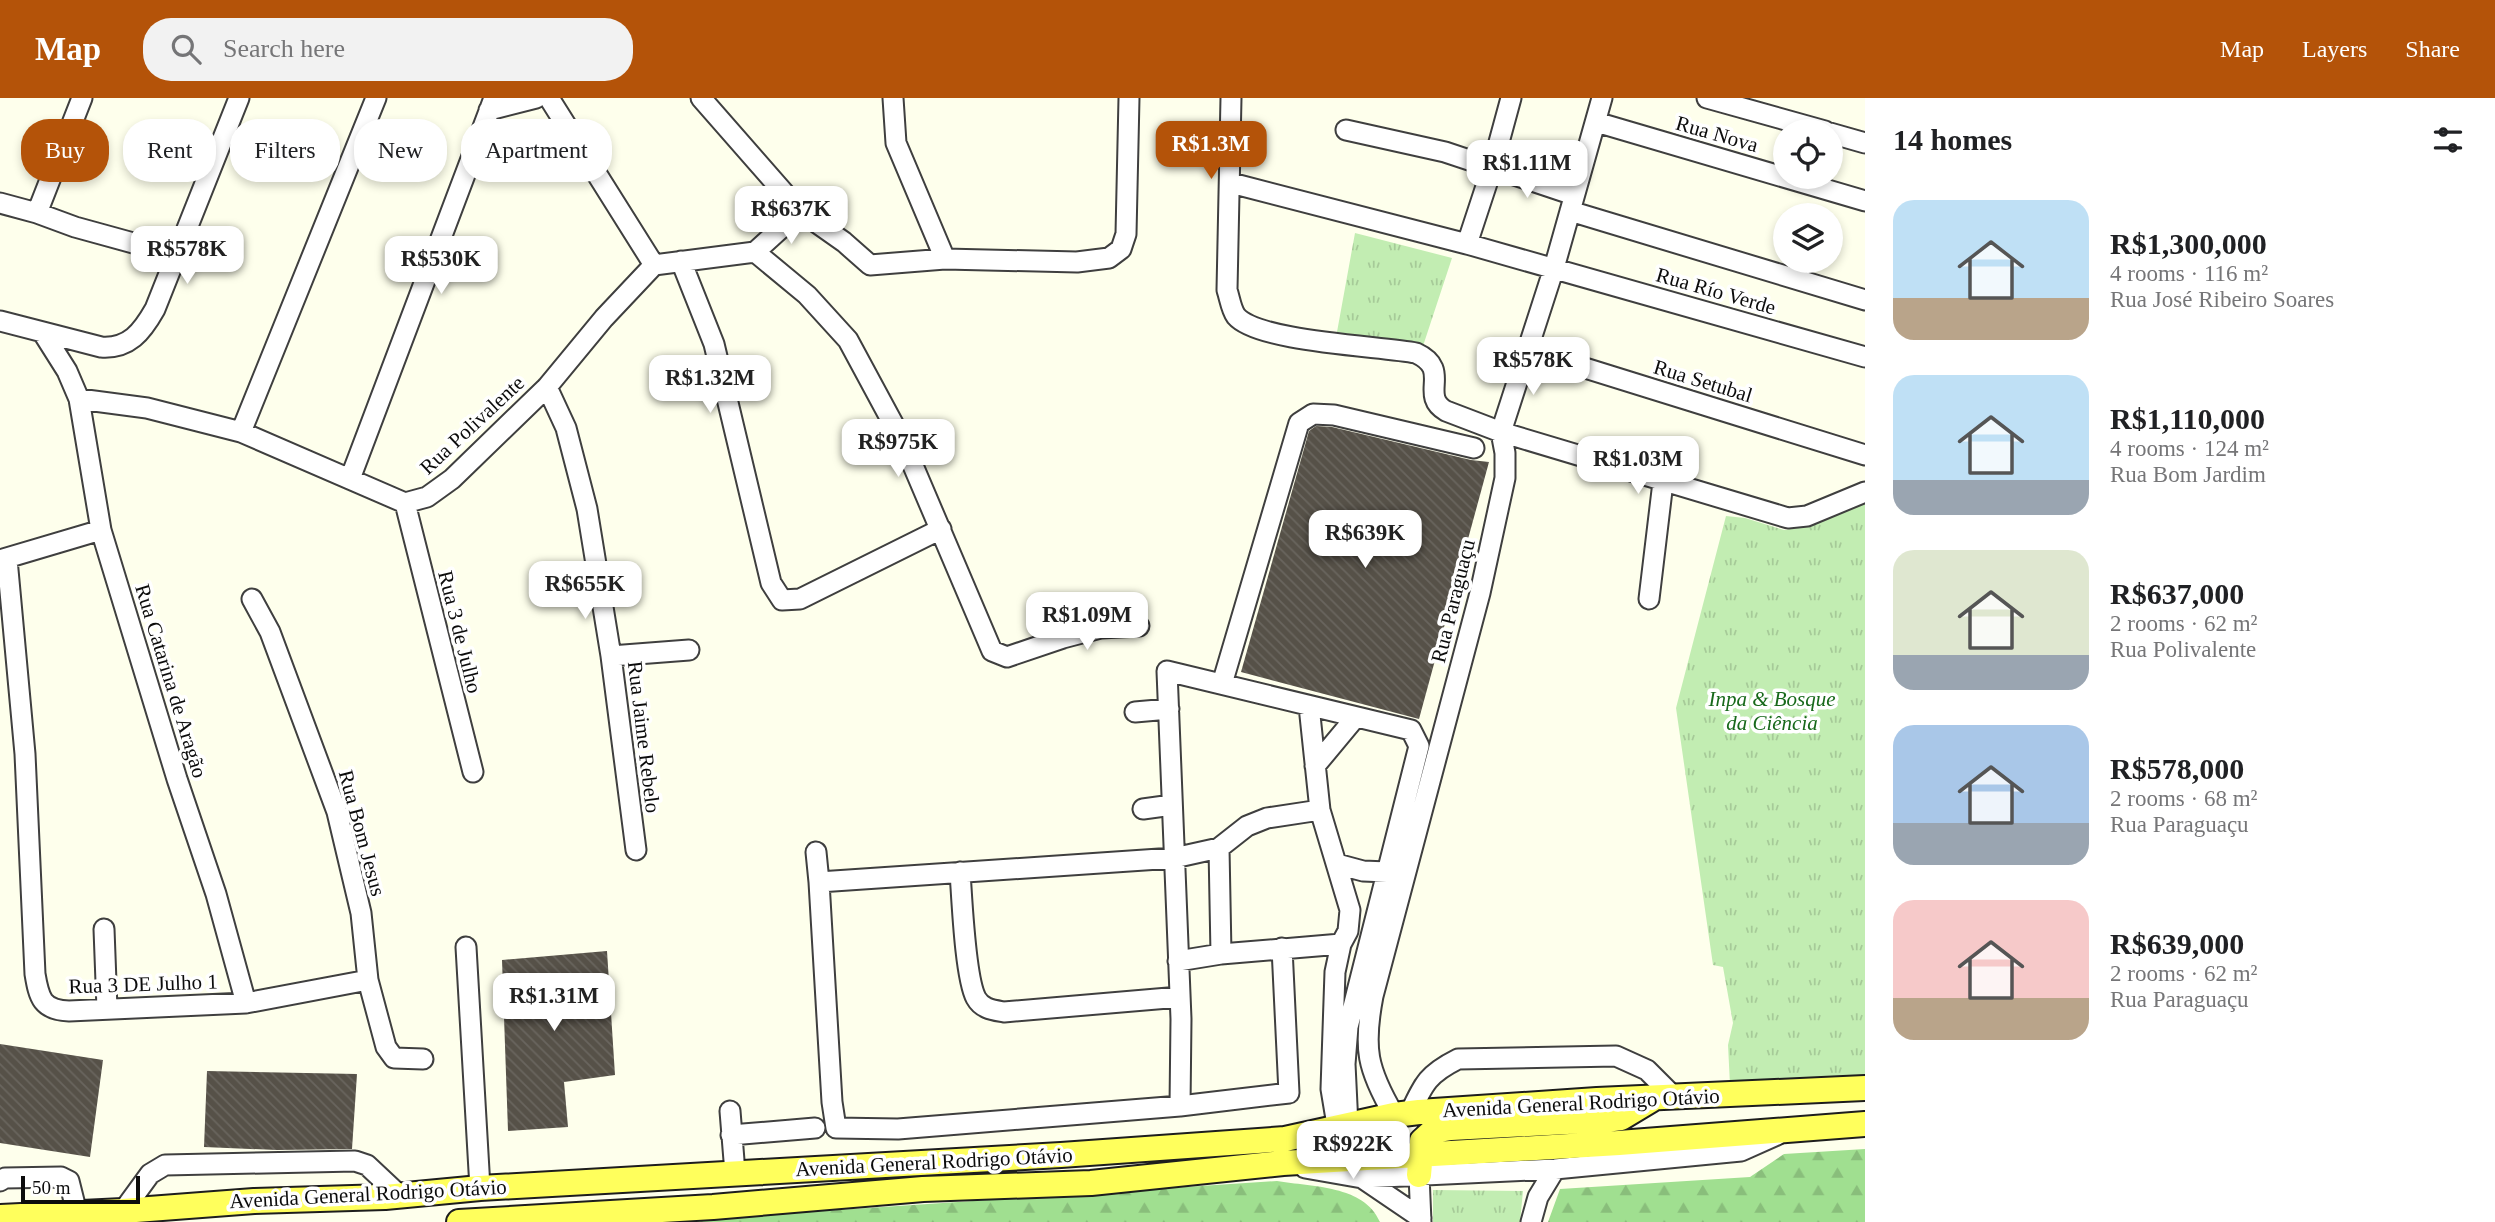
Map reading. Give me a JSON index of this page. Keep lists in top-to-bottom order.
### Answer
{
  "streets": {
    "main road": ["Avenida General Rodrigo Otávio"],
    "street": [
      "Rua Nova",
      "Rua Río Verde",
      "Rua Setubal",
      "Rua Polivalente",
      "Rua Paraguaçu",
      "Rua 3 de Julho",
      "Rua Catarina de Aragão",
      "Rua Jaime Rebelo",
      "Rua Bom Jesus",
      "Rua 3 DE Julho 1"
    ]
  },
  "crossings": [
    ["Rua Nova", "Rua Paraguaçu"],
    ["Rua Río Verde", "Rua Paraguaçu"],
    ["Rua Setubal", "Rua Paraguaçu"],
    ["Rua Polivalente", "Rua 3 de Julho"],
    ["Rua Polivalente", "Rua Jaime Rebelo"],
    ["Rua Paraguaçu", "Avenida General Rodrigo Otávio"],
    ["Rua Catarina de Aragão", "Rua 3 DE Julho 1"],
    ["Rua Bom Jesus", "Rua 3 DE Julho 1"]
  ],
  "parks": ["Inpa & Bosque da Ciência"],
  "scale_bar": "50 m",
  "page": {
    "header": "Map",
    "search": "Search here",
    "nav": ["Map", "Layers", "Share"],
    "heading": "14 homes",
    "chip": [
      "Buy",
      "Rent",
      "Filters",
      "New",
      "Apartment"
    ],
    "price": [
      "R$1.3M",
      "R$1.11M",
      "R$637K",
      "R$578K",
      "R$530K",
      "R$578K",
      "R$1.32M",
      "R$975K",
      "R$1.03M",
      "R$639K",
      "R$655K",
      "R$1.09M",
      "R$1.31M",
      "R$922K"
    ],
    "list": [
      {
        "name": "R$1,300,000",
        "note": "4 rooms · 116 m² · Rua José Ribeiro Soares"
      },
      {
        "name": "R$1,110,000",
        "note": "4 rooms · 124 m² · Rua Bom Jardim"
      },
      {
        "name": "R$637,000",
        "note": "2 rooms · 62 m² · Rua Polivalente"
      },
      {
        "name": "R$578,000",
        "note": "2 rooms · 68 m² · Rua Paraguaçu"
      },
      {
        "name": "R$639,000",
        "note": "2 rooms · 62 m² · Rua Paraguaçu"
      }
    ],
    "scale": "50 m"
  }
}
